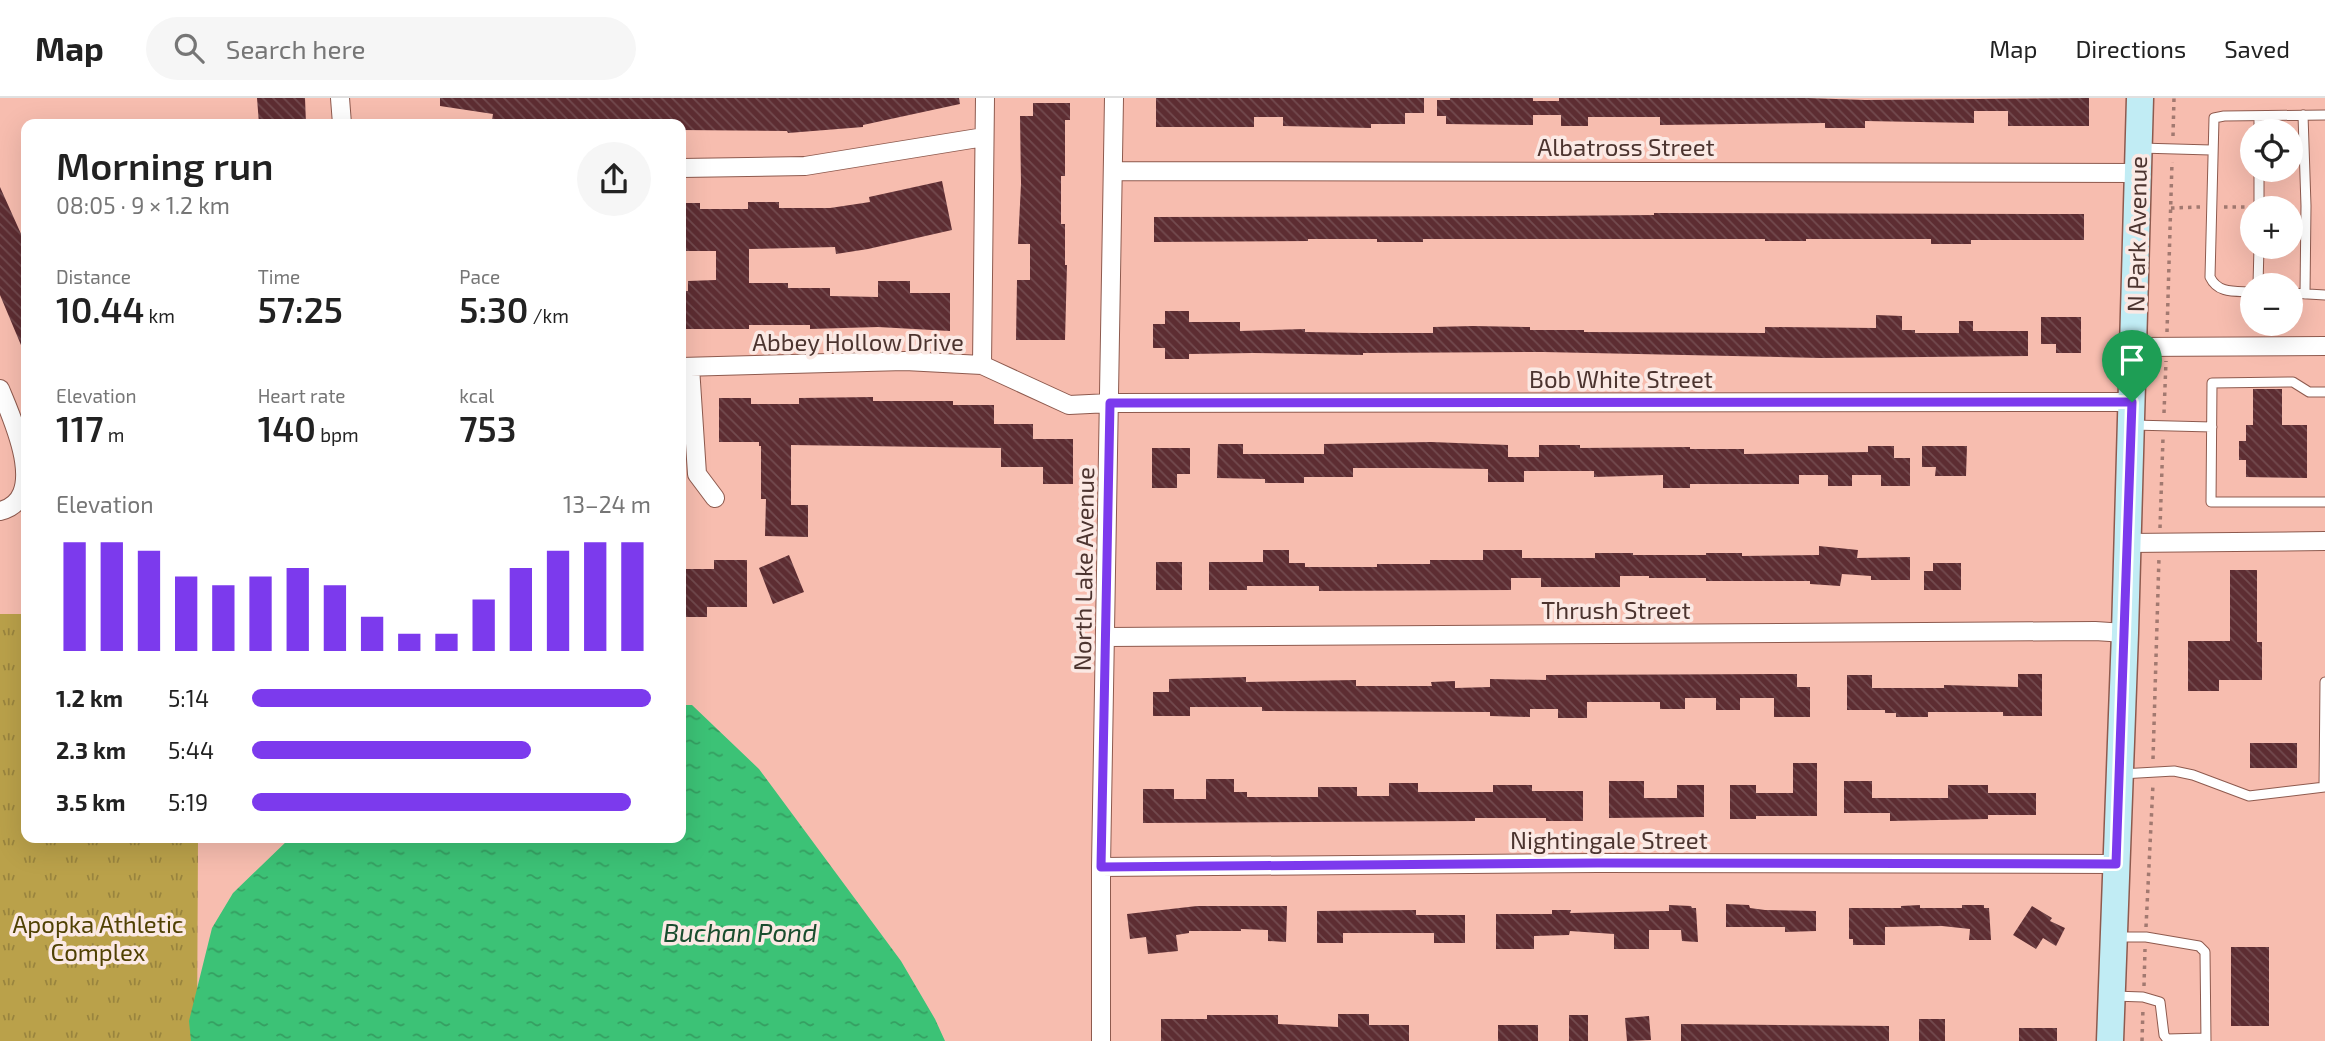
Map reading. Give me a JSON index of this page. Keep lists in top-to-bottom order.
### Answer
{
  "streets": {
    "main road": ["N Park Avenue"],
    "street": [
      "Albatross Street",
      "Abbey Hollow Drive",
      "Bob White Street",
      "North Lake Avenue",
      "Thrush Street",
      "Nightingale Street"
    ]
  },
  "crossings": [
    ["Albatross Street", "N Park Avenue"],
    ["Albatross Street", "North Lake Avenue"],
    ["N Park Avenue", "Bob White Street"],
    ["N Park Avenue", "Thrush Street"],
    ["N Park Avenue", "Nightingale Street"],
    ["Abbey Hollow Drive", "Bob White Street"],
    ["Abbey Hollow Drive", "North Lake Avenue"],
    ["Bob White Street", "North Lake Avenue"],
    ["North Lake Avenue", "Thrush Street"],
    ["North Lake Avenue", "Nightingale Street"]
  ],
  "water": ["Buchan Pond"],
  "parks": ["Apopka Athletic Complex"],
  "page": {
    "header": "Map",
    "search": "Search here",
    "nav": ["Map", "Directions", "Saved"],
    "map_buttons": ["+", "−"],
    "heading": ["Morning run", "08:05 · 9 × 1.2 km"],
    "stats": [
      ["Distance", "10.44 km"],
      ["Time", "57:25"],
      ["Pace", "5:30 /km"],
      ["Elevation", "117 m"],
      ["Heart rate", "140 bpm"],
      ["kcal", "753"]
    ],
    "chart": ["Elevation", "13–24 m"],
    "list": [
      {
        "name": "1.2 km",
        "note": "5:14"
      },
      {
        "name": "2.3 km",
        "note": "5:44"
      },
      {
        "name": "3.5 km",
        "note": "5:19"
      }
    ]
  }
}
